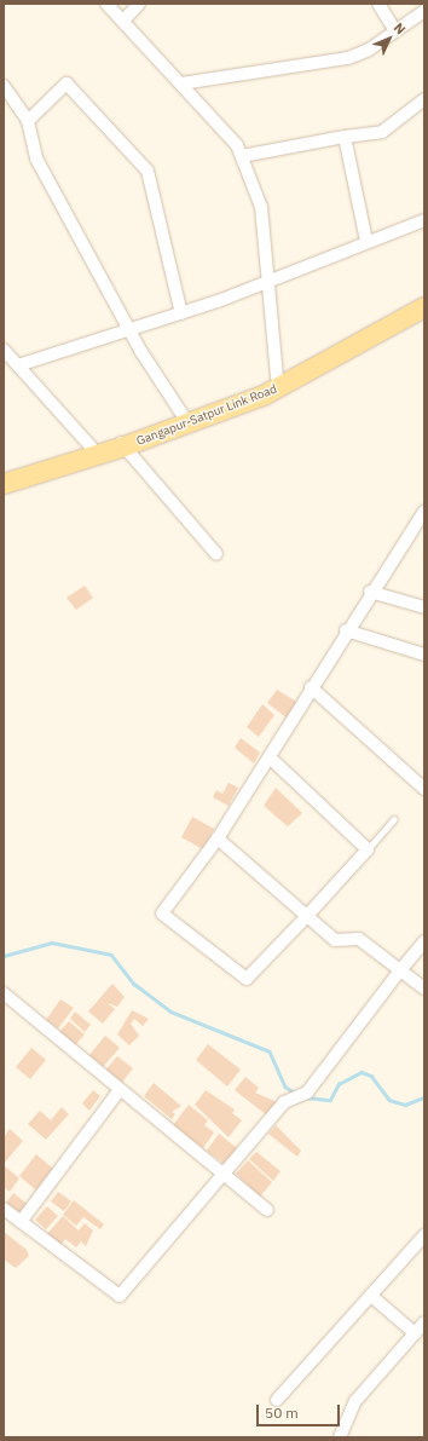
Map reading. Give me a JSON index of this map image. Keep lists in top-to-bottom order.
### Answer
{
  "streets": {
    "main road": ["Gangapur-Satpur Link Road"]
  },
  "scale_bar": "50 m",
  "north": "top right"
}
